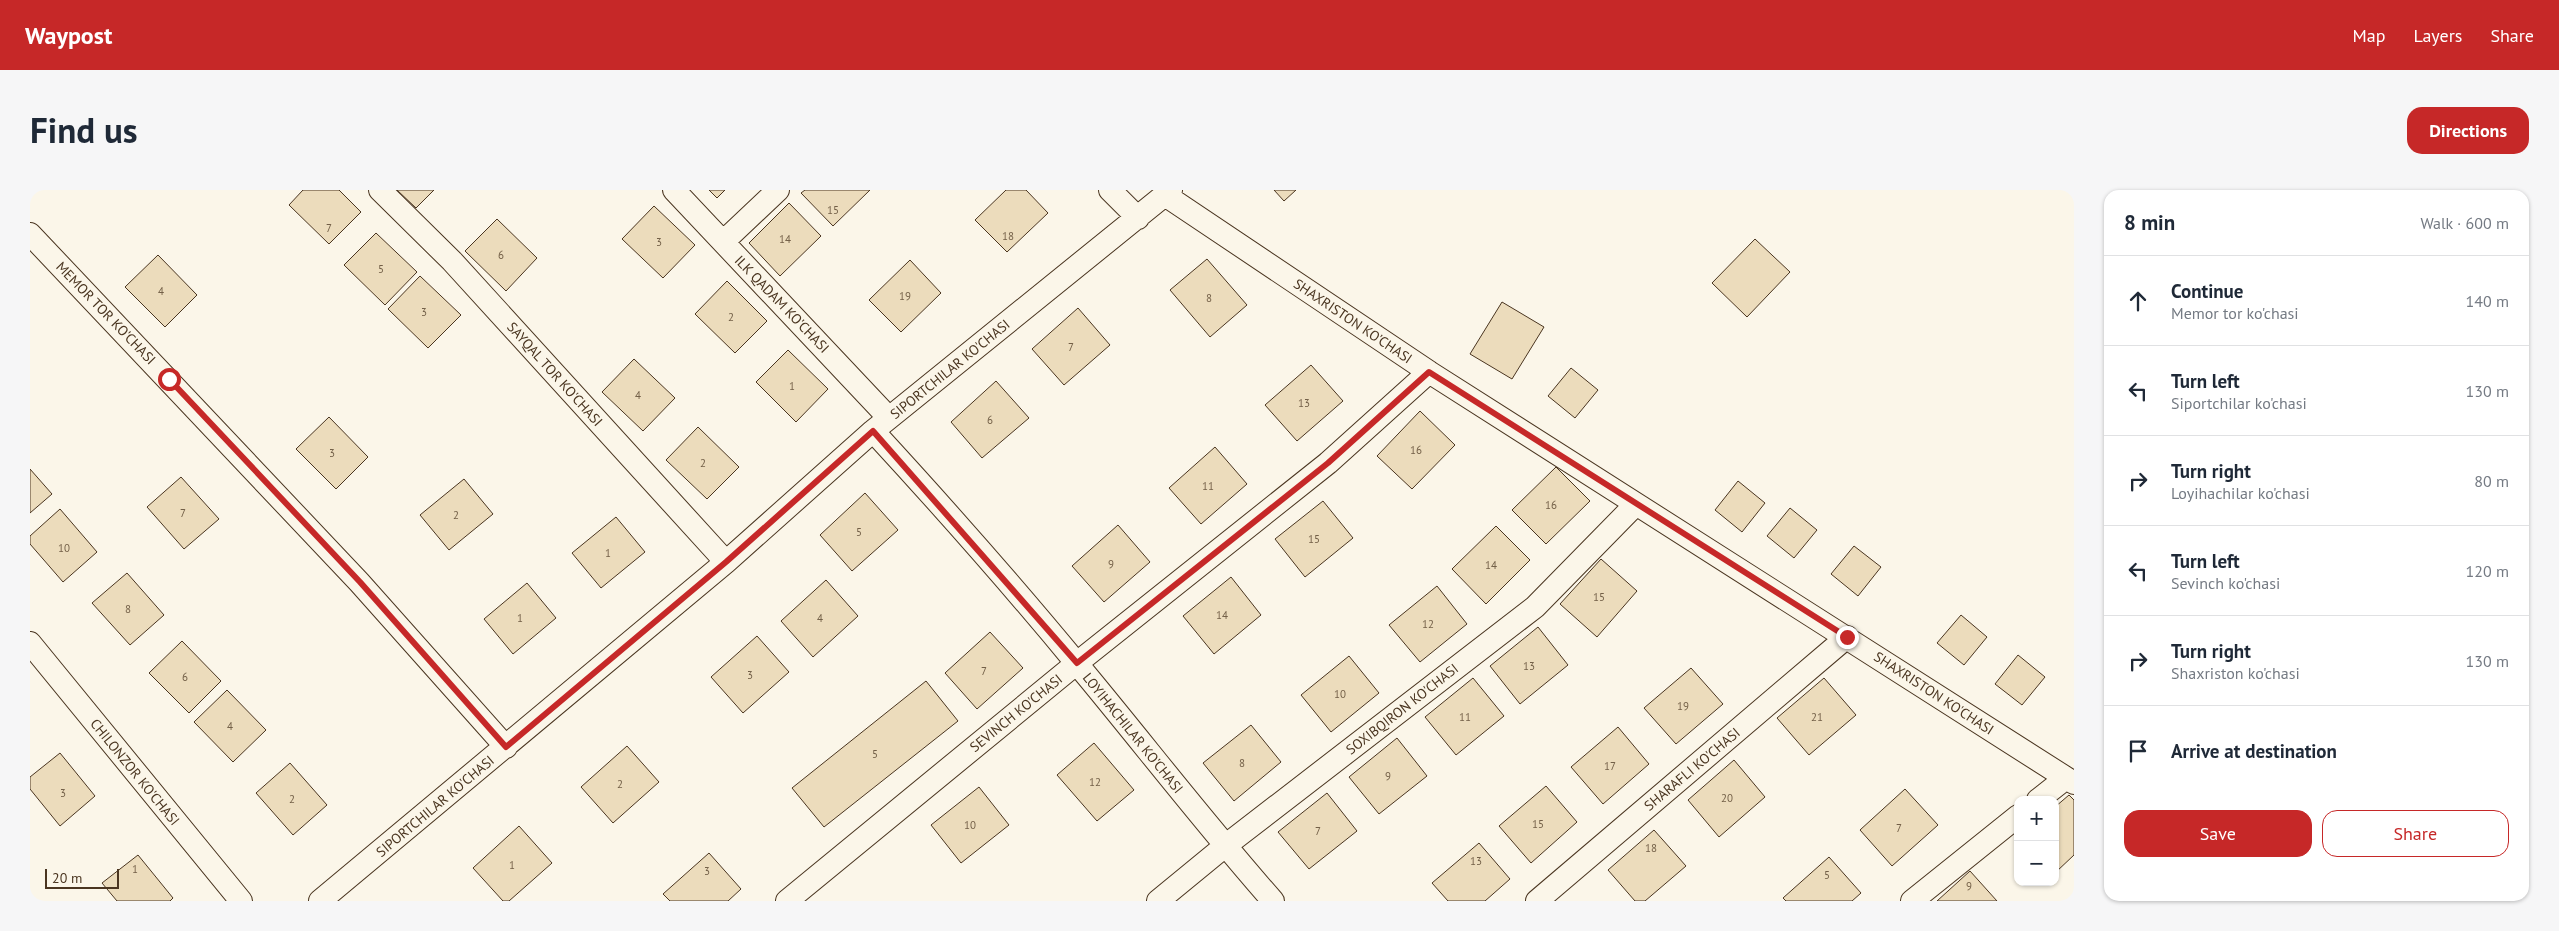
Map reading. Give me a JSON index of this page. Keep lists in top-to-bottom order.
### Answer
{
  "streets": {
    "street": [
      "ILK QADAM KO'CHASI",
      "MEMOR TOR KO'CHASI",
      "SHAXRISTON KO'CHASI",
      "SIPORTCHILAR KO'CHASI",
      "SAYQAL TOR KO'CHASI",
      "SOXIBQIRON KO'CHASI",
      "SEVINCH KO'CHASI",
      "LOYIHACHILAR KO'CHASI",
      "SHARAFLI KO'CHASI",
      "CHILONZOR KO'CHASI"
    ]
  },
  "crossings": [
    ["ILK QADAM KO'CHASI", "SIPORTCHILAR KO'CHASI"],
    ["ILK QADAM KO'CHASI", "LOYIHACHILAR KO'CHASI"],
    ["MEMOR TOR KO'CHASI", "SIPORTCHILAR KO'CHASI"],
    ["SHAXRISTON KO'CHASI", "SIPORTCHILAR KO'CHASI"],
    ["SHAXRISTON KO'CHASI", "SOXIBQIRON KO'CHASI"],
    ["SHAXRISTON KO'CHASI", "SEVINCH KO'CHASI"],
    ["SHAXRISTON KO'CHASI", "SHARAFLI KO'CHASI"],
    ["SIPORTCHILAR KO'CHASI", "SAYQAL TOR KO'CHASI"],
    ["SIPORTCHILAR KO'CHASI", "LOYIHACHILAR KO'CHASI"],
    ["SOXIBQIRON KO'CHASI", "LOYIHACHILAR KO'CHASI"],
    ["SEVINCH KO'CHASI", "LOYIHACHILAR KO'CHASI"]
  ],
  "house_numbers": [
    "15",
    "7",
    "18",
    "14",
    "3",
    "6",
    "5",
    "4",
    "19",
    "8",
    "3",
    "2",
    "7",
    "1",
    "4",
    "13",
    "6",
    "16",
    "3",
    "2",
    "11",
    "16",
    "7",
    "2",
    "5",
    "15",
    "10",
    "1",
    "9",
    "14",
    "15",
    "8",
    "14",
    "1",
    "4",
    "12",
    "13",
    "7",
    "3",
    "6",
    "10",
    "19",
    "11",
    "21",
    "4",
    "5",
    "8",
    "17",
    "9",
    "12",
    "2",
    "3",
    "20",
    "2",
    "15",
    "10",
    "7",
    "7",
    "18",
    "13",
    "1",
    "1",
    "3",
    "5",
    "9"
  ],
  "scale_bar": "20 m",
  "page": {
    "header": "Waypost",
    "nav": ["Map", "Layers", "Share"],
    "title": "Find us",
    "buttons": [
      "Directions",
      ["Save", "Share"]
    ],
    "heading": ["8 min", "Walk · 600 m"],
    "list": [
      ["Continue", "Memor tor ko'chasi", "140 m"],
      ["Turn left", "Siportchilar ko'chasi", "130 m"],
      ["Turn right", "Loyihachilar ko'chasi", "80 m"],
      ["Turn left", "Sevinch ko'chasi", "120 m"],
      ["Turn right", "Shaxriston ko'chasi", "130 m"],
      "Arrive at destination"
    ],
    "map_buttons": ["+", "−"],
    "scale": "20 m"
  }
}
